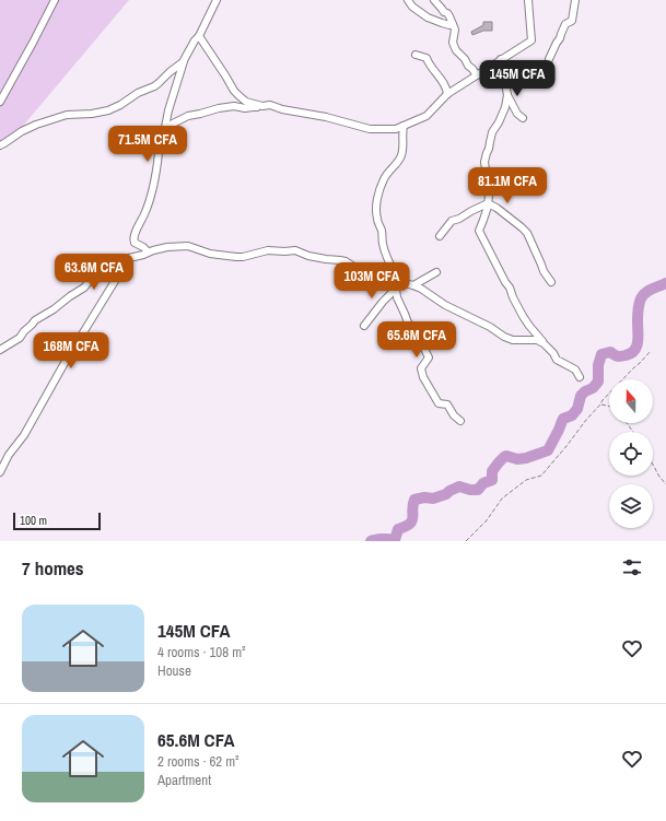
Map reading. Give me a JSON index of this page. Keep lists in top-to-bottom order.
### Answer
{
  "scale_bar": "100 m",
  "north": "top",
  "page": {
    "price": [
      "145M CFA",
      "71.5M CFA",
      "81.1M CFA",
      "63.6M CFA",
      "103M CFA",
      "65.6M CFA",
      "168M CFA"
    ],
    "scale": "100 m",
    "heading": "7 homes",
    "list": [
      {
        "name": "145M CFA",
        "note": "4 rooms · 108 m² · House"
      },
      {
        "name": "65.6M CFA",
        "note": "2 rooms · 62 m² · Apartment"
      }
    ]
  }
}
